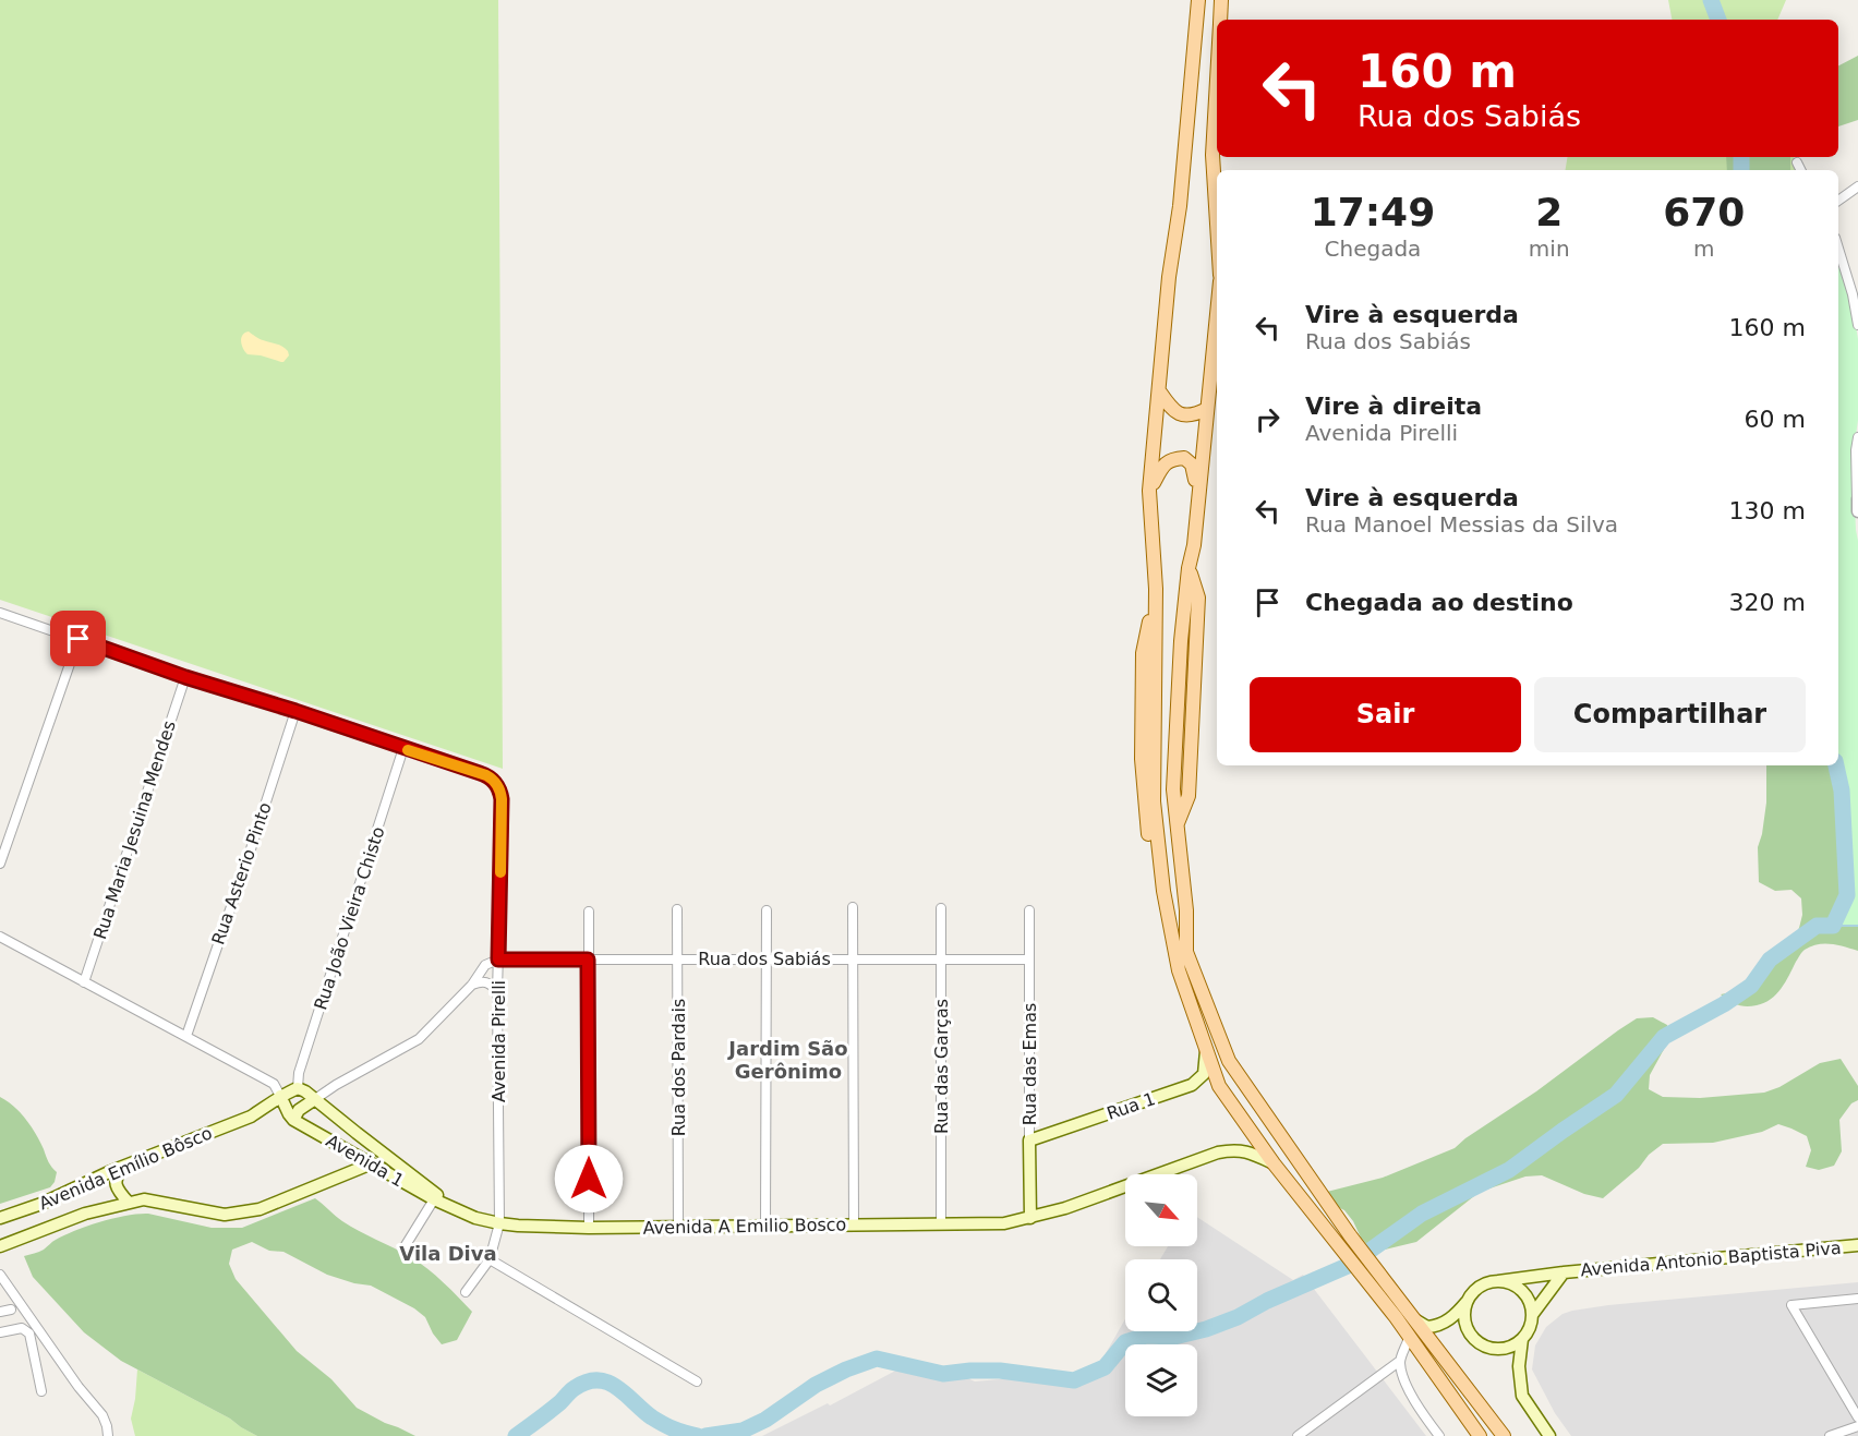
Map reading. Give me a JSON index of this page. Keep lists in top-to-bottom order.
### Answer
{
  "streets": {
    "main road": [
      "Rua das Emas",
      "Rua 1",
      "Avenida 1",
      "Avenida Emílio Bôsco",
      "Avenida A Emilio Bosco",
      "Avenida Antonio Baptista Piva"
    ],
    "street": [
      "Rua Maria Jesuina Mendes",
      "Rua Asterio Pinto",
      "Rua João Vieira Chisto",
      "Rua dos Sabiás",
      "Avenida Pirelli",
      "Rua das Garças",
      "Rua dos Pardais"
    ]
  },
  "crossings": [
    ["Rua João Vieira Chisto", "Avenida Pirelli"],
    ["Rua João Vieira Chisto", "Avenida Emílio Bôsco"],
    ["Rua dos Sabiás", "Avenida Pirelli"],
    ["Rua dos Sabiás", "Rua das Emas"],
    ["Rua dos Sabiás", "Rua das Garças"],
    ["Rua dos Sabiás", "Rua dos Pardais"],
    ["Avenida Pirelli", "Avenida A Emilio Bosco"],
    ["Rua das Emas", "Rua 1"],
    ["Rua das Emas", "Avenida A Emilio Bosco"],
    ["Rua das Garças", "Avenida A Emilio Bosco"],
    ["Rua dos Pardais", "Avenida A Emilio Bosco"],
    ["Avenida 1", "Avenida Emílio Bôsco"],
    ["Avenida 1", "Avenida A Emilio Bosco"]
  ],
  "districts": ["Jardim São Gerônimo", "Vila Diva"],
  "north": "bottom right",
  "page": {
    "turn": ["160 m", "Rua dos Sabiás"],
    "eta": [
      "17:49",
      "Chegada",
      "2",
      "min",
      "670",
      "m"
    ],
    "list": [
      {
        "name": "Vire à esquerda",
        "note": "Rua dos Sabiás",
        "value": "160 m"
      },
      {
        "name": "Vire à direita",
        "note": "Avenida Pirelli",
        "value": "60 m"
      },
      {
        "name": "Vire à esquerda",
        "note": "Rua Manoel Messias da Silva",
        "value": "130 m"
      },
      {
        "name": "Chegada ao destino",
        "value": "320 m"
      }
    ],
    "buttons": ["Sair", "Compartilhar"]
  }
}
